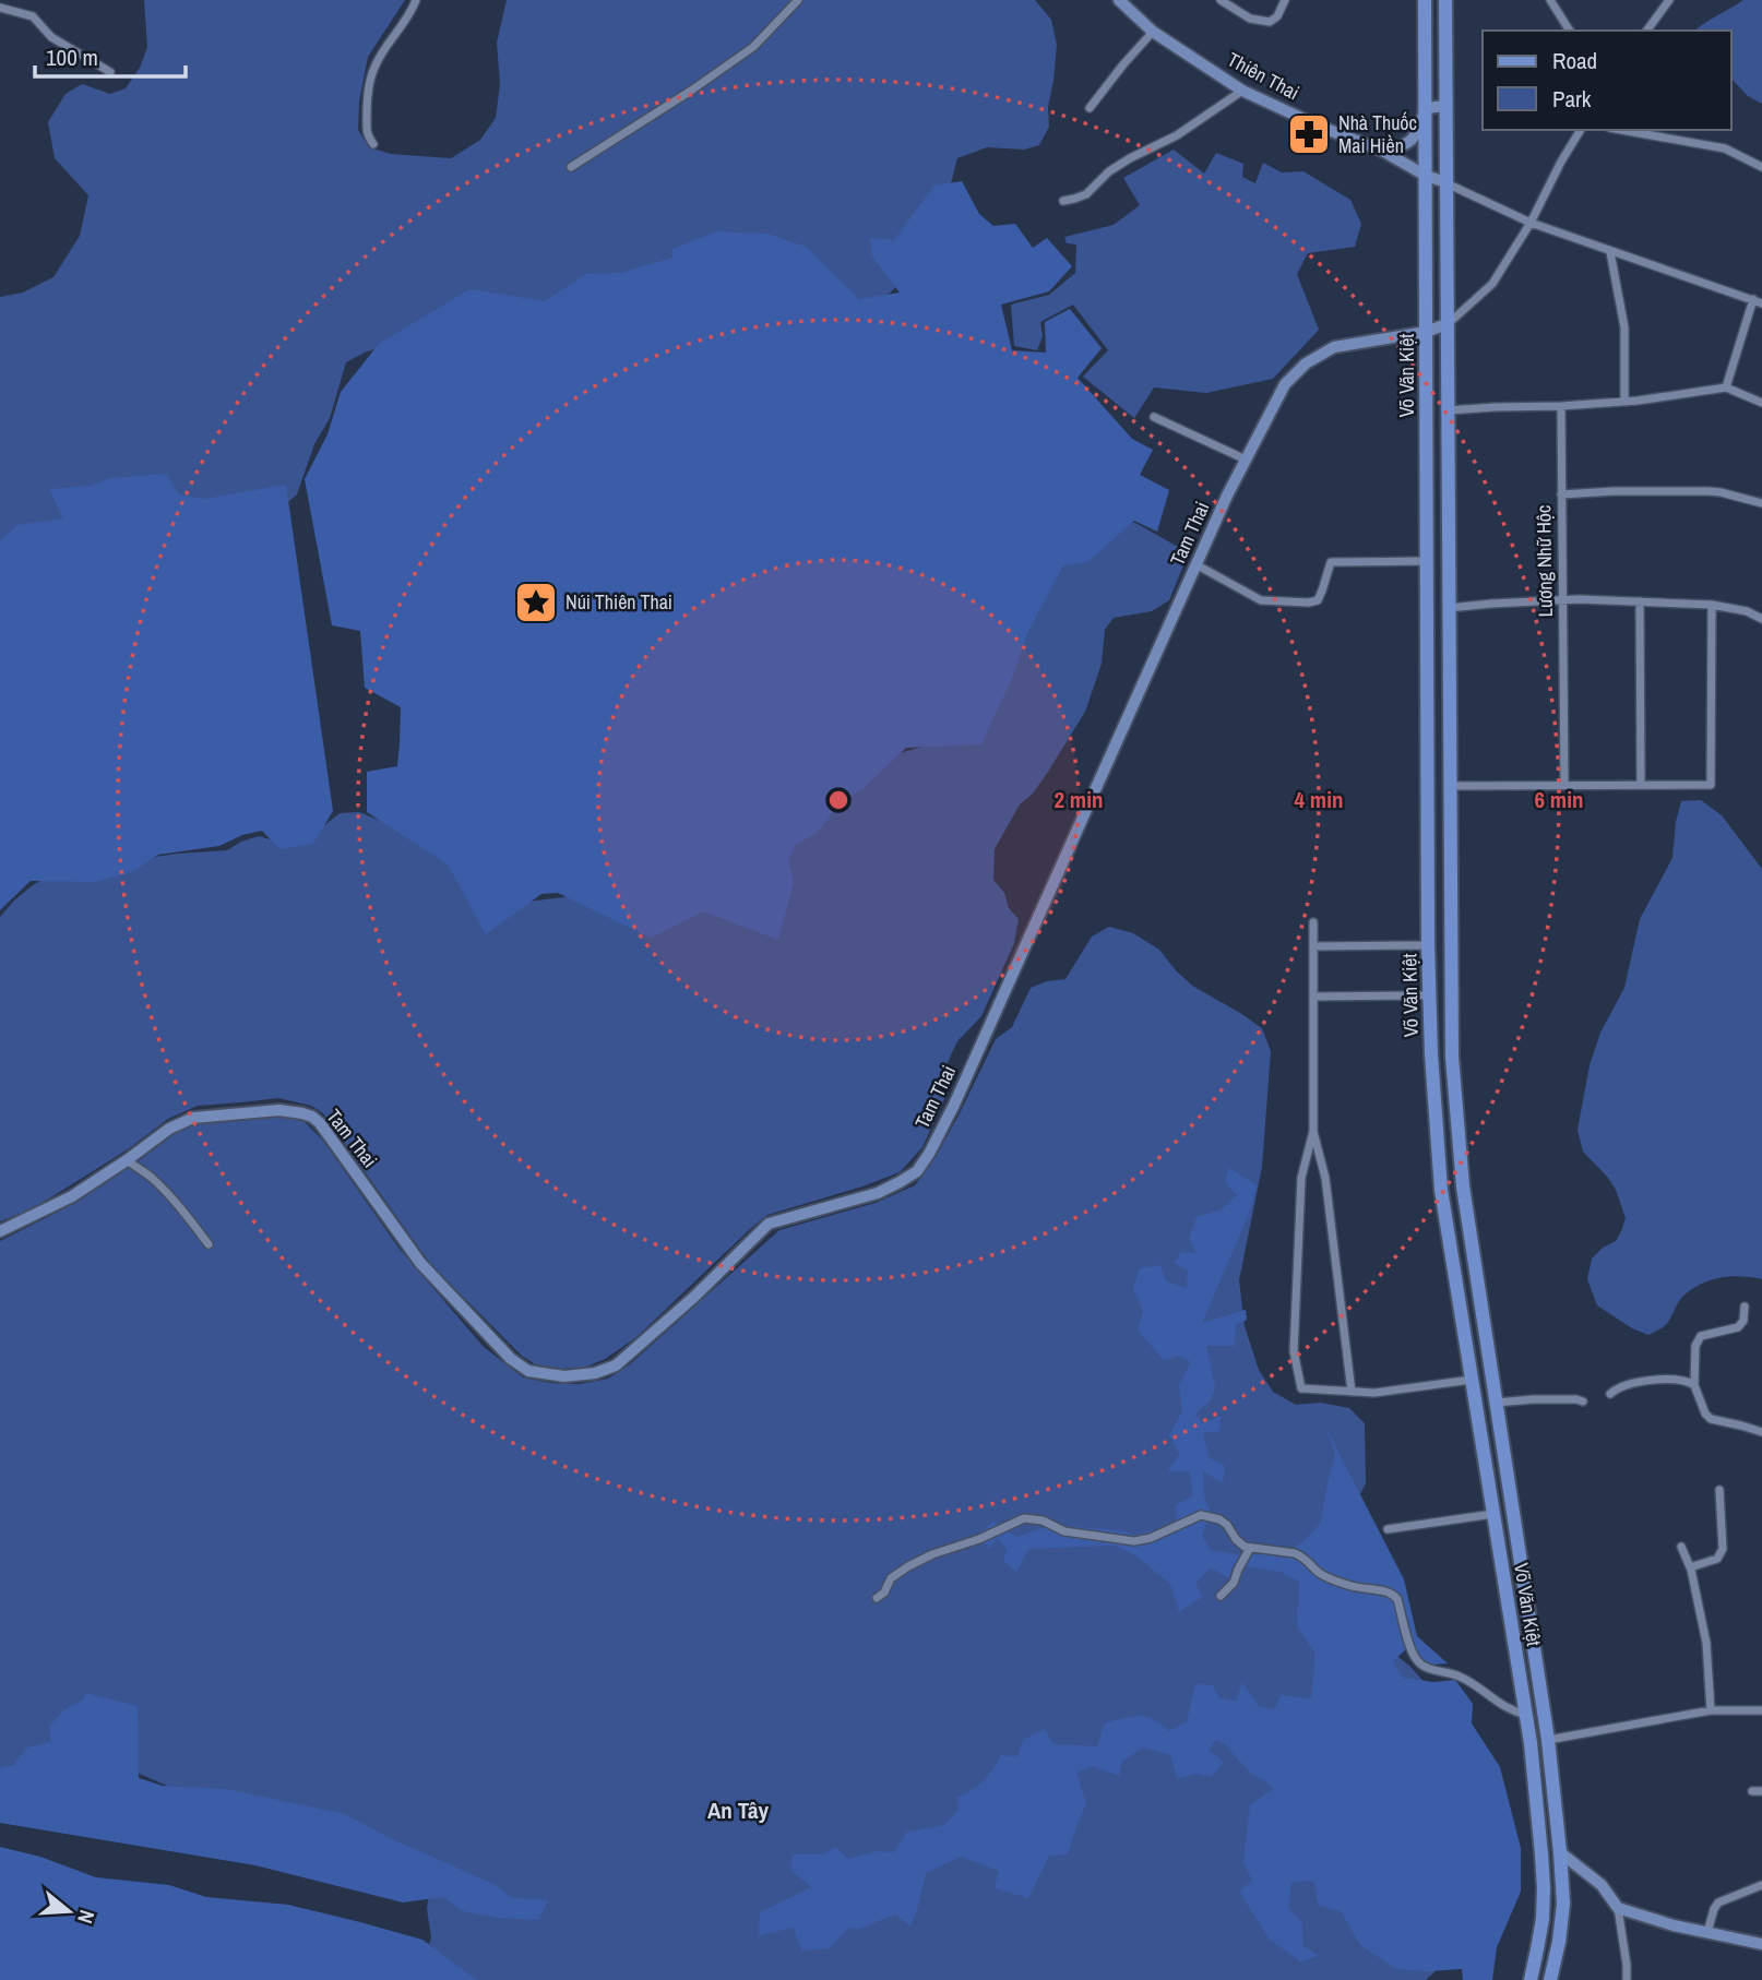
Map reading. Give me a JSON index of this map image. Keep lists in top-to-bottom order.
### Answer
{
  "streets": {
    "main road": ["Võ Văn Kiệt"],
    "street": ["Thiên Thai", "Tam Thai", "Lương Nhữ Hộc"]
  },
  "crossings": [
    ["Thiên Thai", "Võ Văn Kiệt"],
    ["Võ Văn Kiệt", "Tam Thai"]
  ],
  "districts": ["An Tây"],
  "places": {
    "pharmacy": ["Nhà Thuốc Mai Hiền"],
    "place": ["Núi Thiên Thai"]
  },
  "legend": ["Road", "Park"],
  "scale_bar": "100 m",
  "north": "right",
  "rings": ["2 min", "4 min", "6 min"]
}
